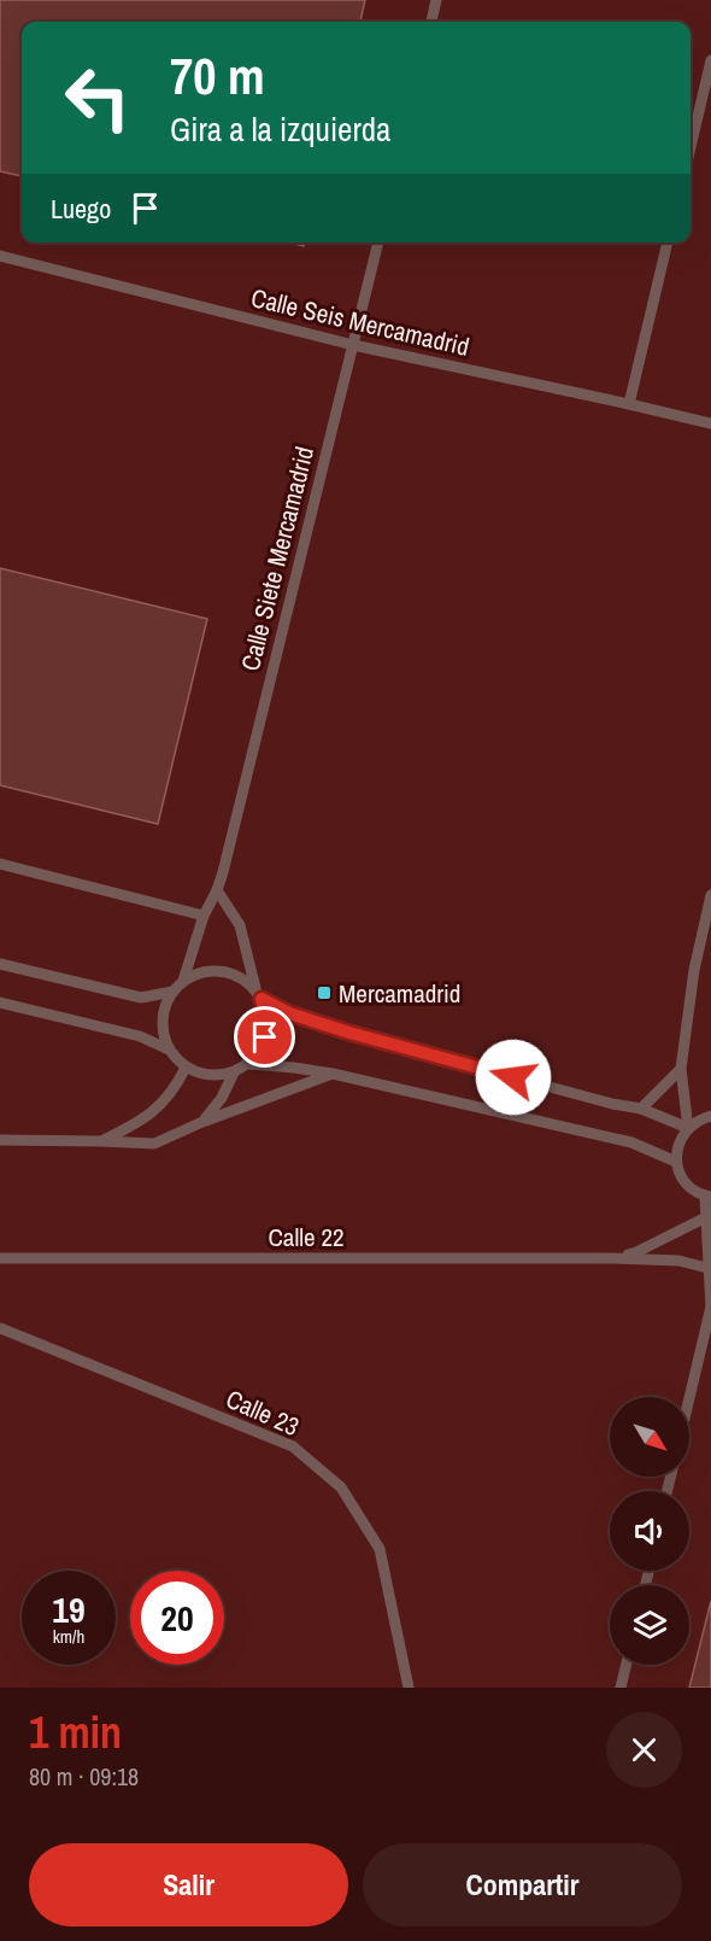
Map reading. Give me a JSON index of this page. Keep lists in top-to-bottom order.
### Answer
{
  "streets": {
    "lane": [
      "Calle Seis Mercamadrid",
      "Calle Siete Mercamadrid",
      "Calle 22",
      "Calle 23"
    ]
  },
  "crossings": [
    ["Calle Seis Mercamadrid", "Calle Siete Mercamadrid"]
  ],
  "places": {
    "transit": ["Mercamadrid"]
  },
  "north": "bottom right",
  "page": {
    "turn": ["70 m", "Gira a la izquierda"],
    "then": "Luego",
    "speed": "19 km/h",
    "limit": "20",
    "heading": ["1 min", "80 m · 09:18"],
    "buttons": ["Salir", "Compartir"]
  }
}
